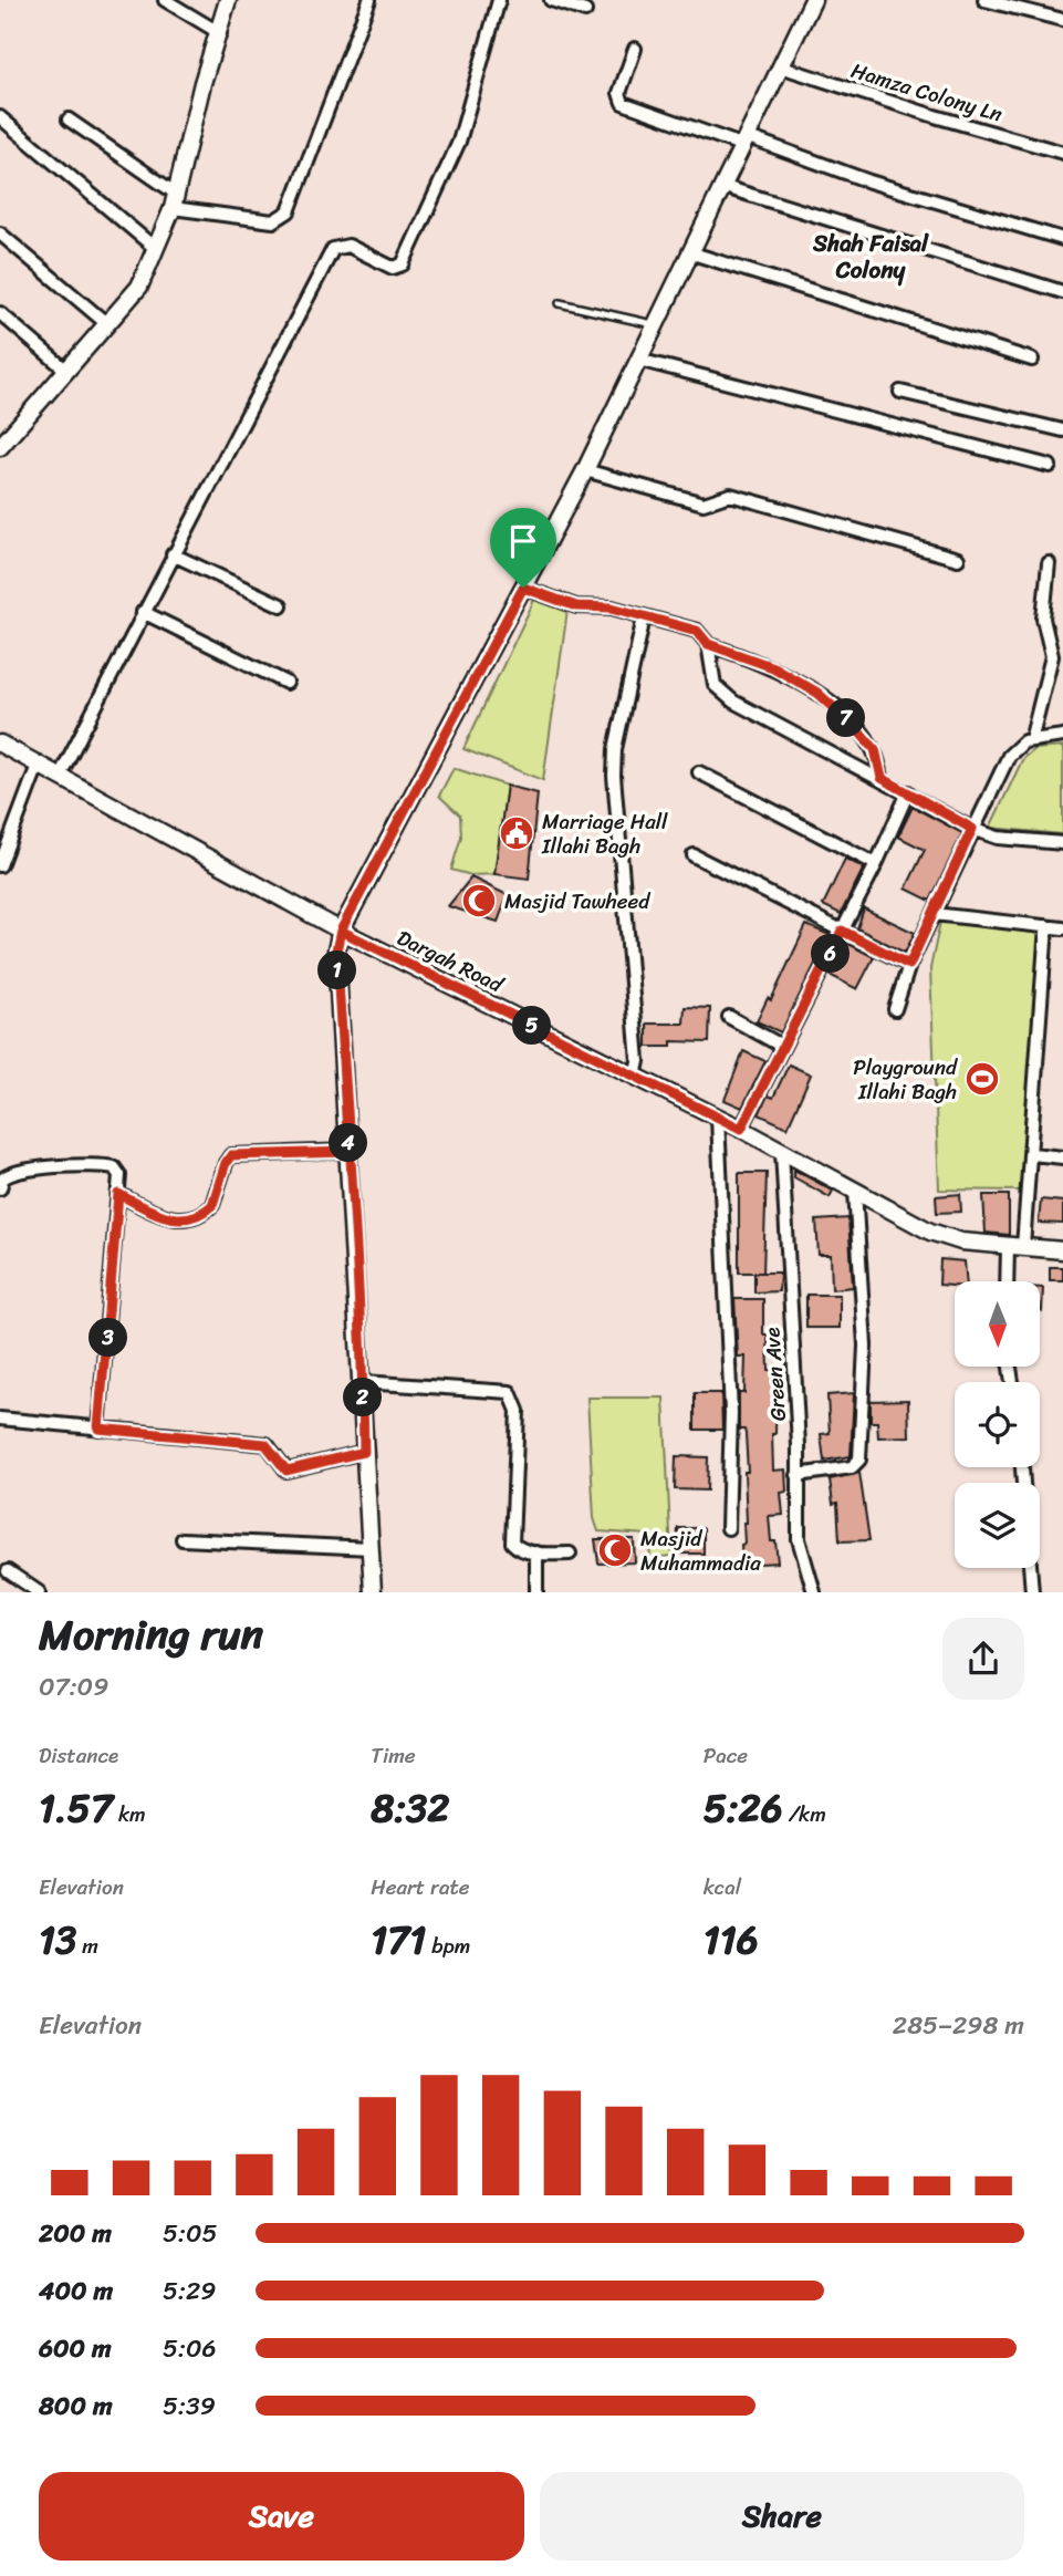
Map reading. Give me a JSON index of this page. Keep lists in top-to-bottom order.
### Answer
{
  "streets": {
    "street": ["Hamza Colony Ln", "Dargah Road", "Green Ave"]
  },
  "crossings": [
    ["Dargah Road", "Green Ave"]
  ],
  "districts": ["Shah Faisal Colony"],
  "places": {
    "public building": ["Marriage Hall Illahi Bagh"],
    "mosque": ["Masjid Tawheed", "Masjid Muhammadia"],
    "sports": ["Playground Illahi Bagh"]
  },
  "north": "bottom",
  "page": {
    "pins": [
      "7",
      "6",
      "1",
      "5",
      "4",
      "3",
      "2"
    ],
    "heading": ["Morning run", "07:09"],
    "stats": [
      ["Distance", "1.57 km"],
      ["Time", "8:32"],
      ["Pace", "5:26 /km"],
      ["Elevation", "13 m"],
      ["Heart rate", "171 bpm"],
      ["kcal", "116"]
    ],
    "chart": ["Elevation", "285–298 m"],
    "list": [
      {
        "name": "200 m",
        "note": "5:05"
      },
      {
        "name": "400 m",
        "note": "5:29"
      },
      {
        "name": "600 m",
        "note": "5:06"
      },
      {
        "name": "800 m",
        "note": "5:39"
      }
    ],
    "buttons": ["Save", "Share"]
  }
}
